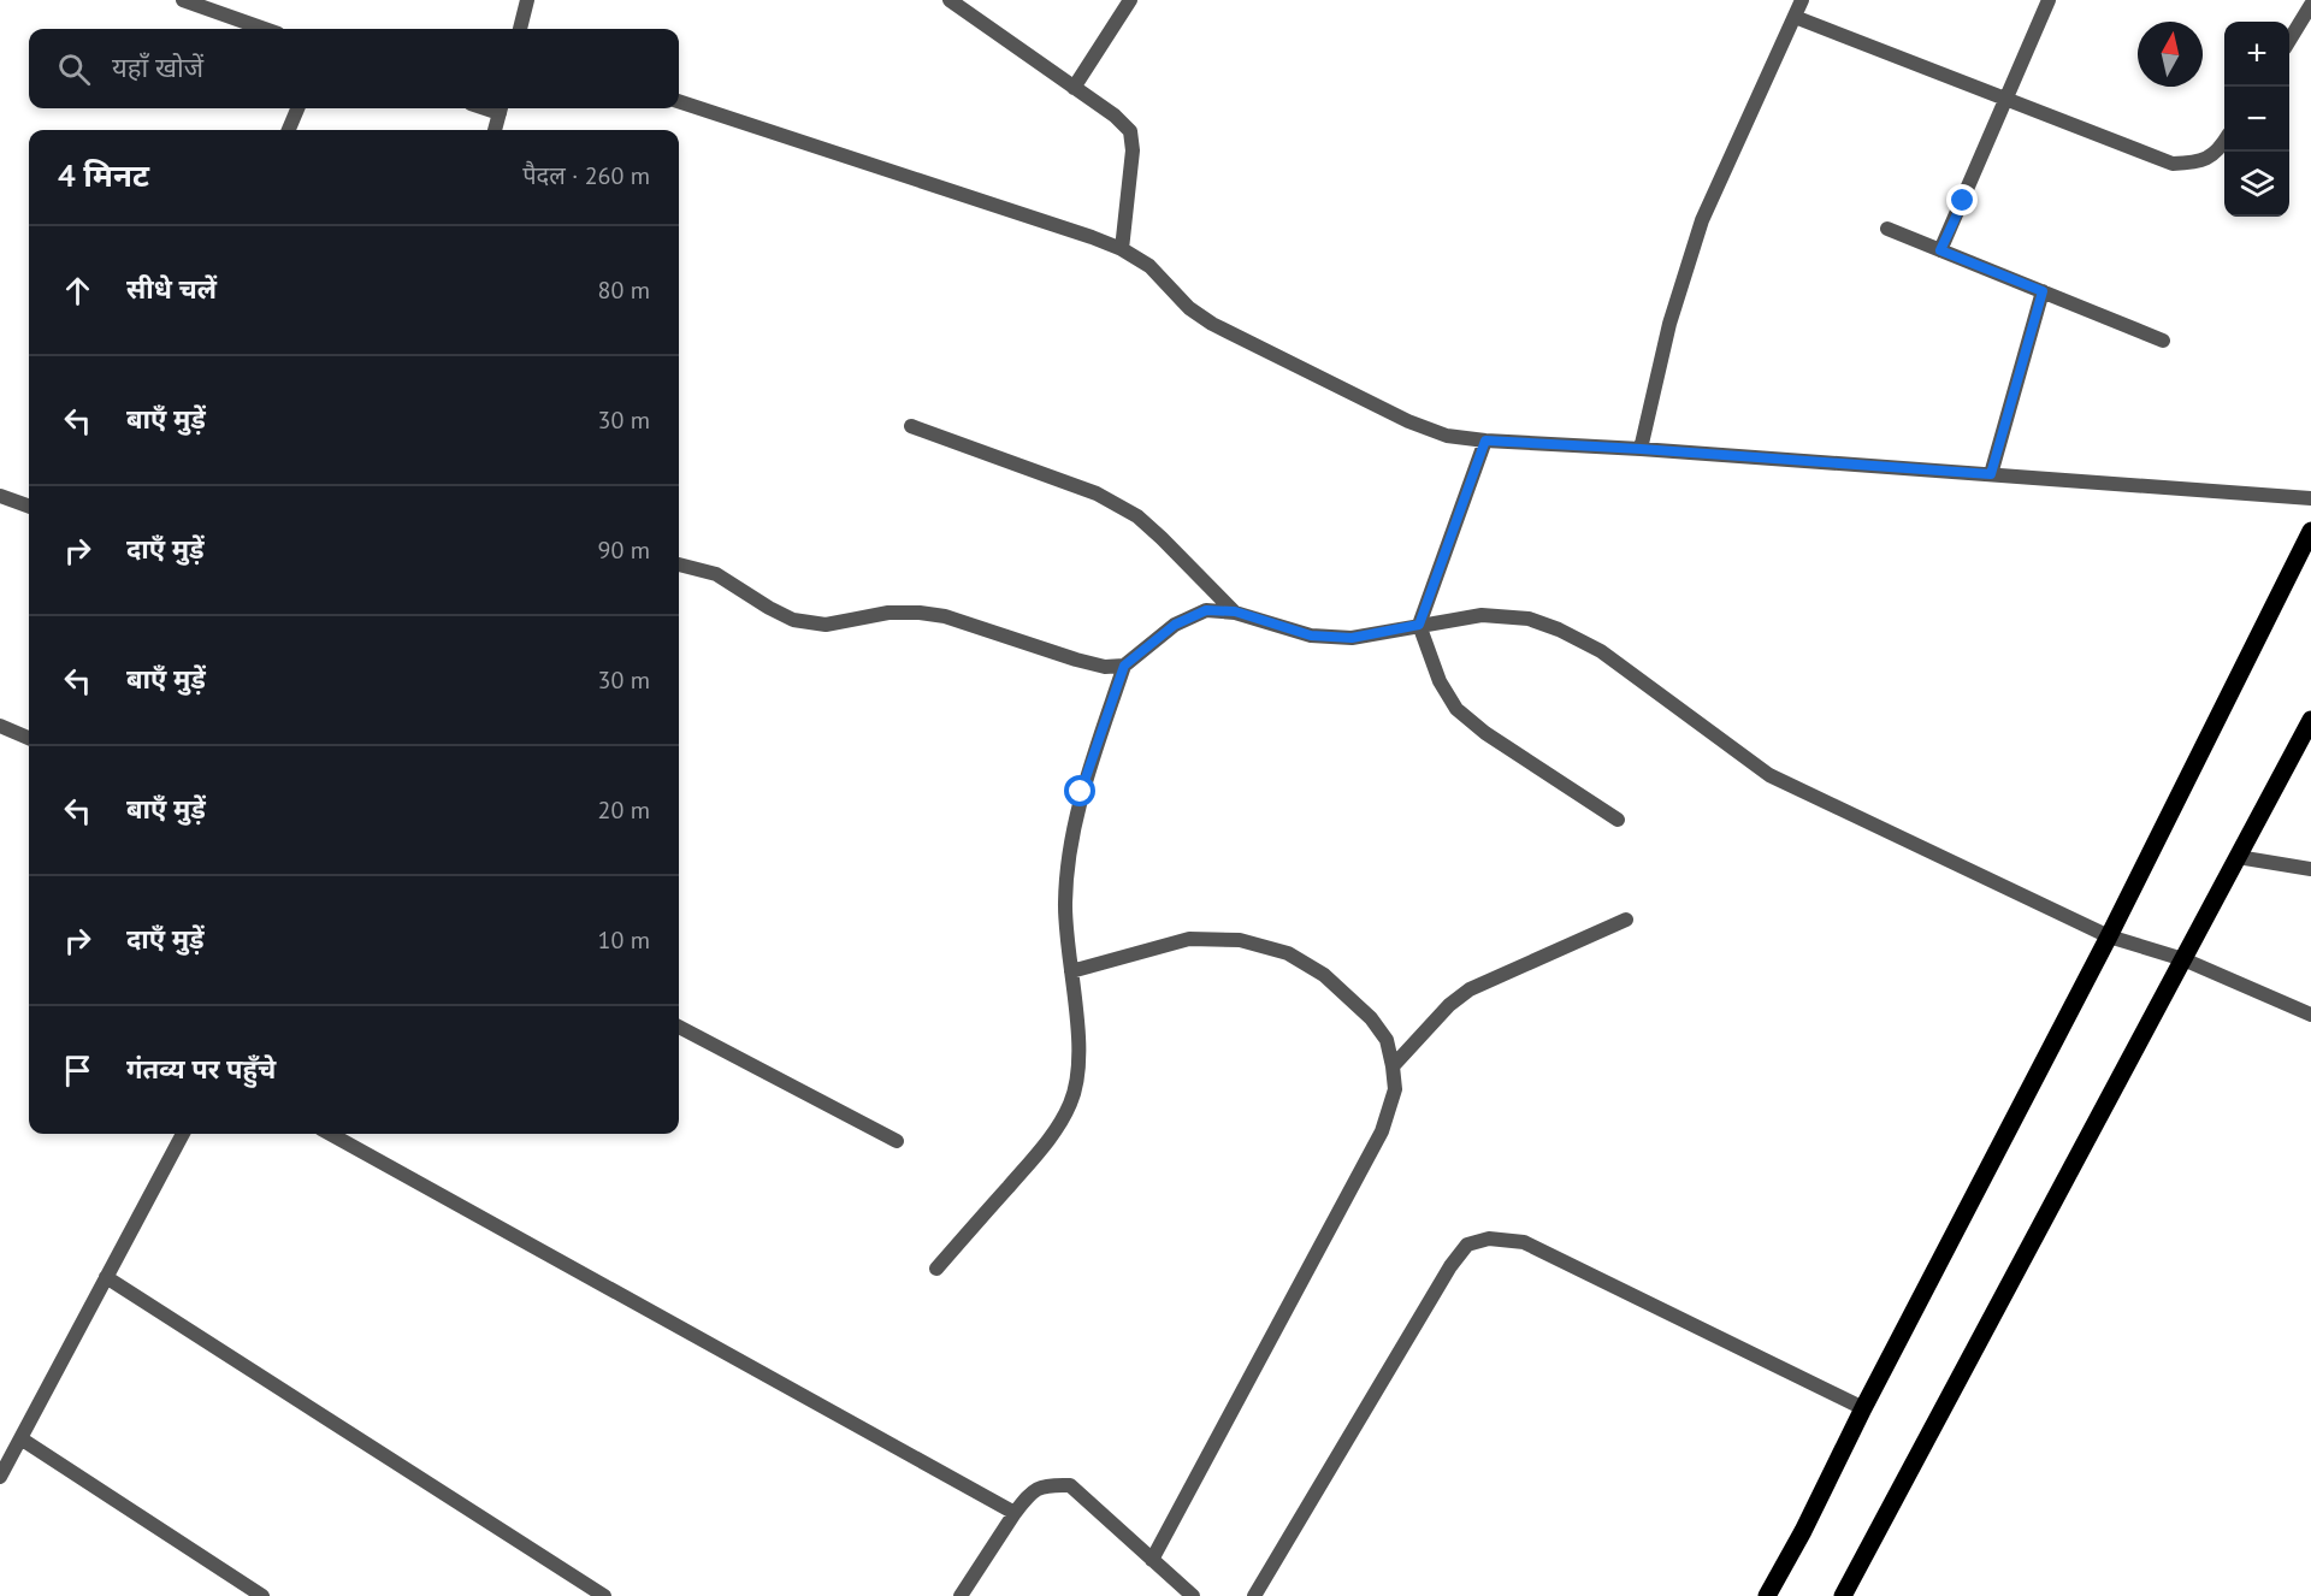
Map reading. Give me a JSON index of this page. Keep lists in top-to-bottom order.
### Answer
{
  "north": "top",
  "page": {
    "map_buttons": ["+", "−"],
    "search": "यहाँ खोजें",
    "heading": ["4 मिनट", "पैदल · 260 m"],
    "list": [
      ["सीधे चलें", "80 m"],
      ["बाएँ मुड़ें", "30 m"],
      ["दाएँ मुड़ें", "90 m"],
      ["बाएँ मुड़ें", "30 m"],
      ["बाएँ मुड़ें", "20 m"],
      ["दाएँ मुड़ें", "10 m"],
      "गंतव्य पर पहुँचे"
    ]
  }
}
